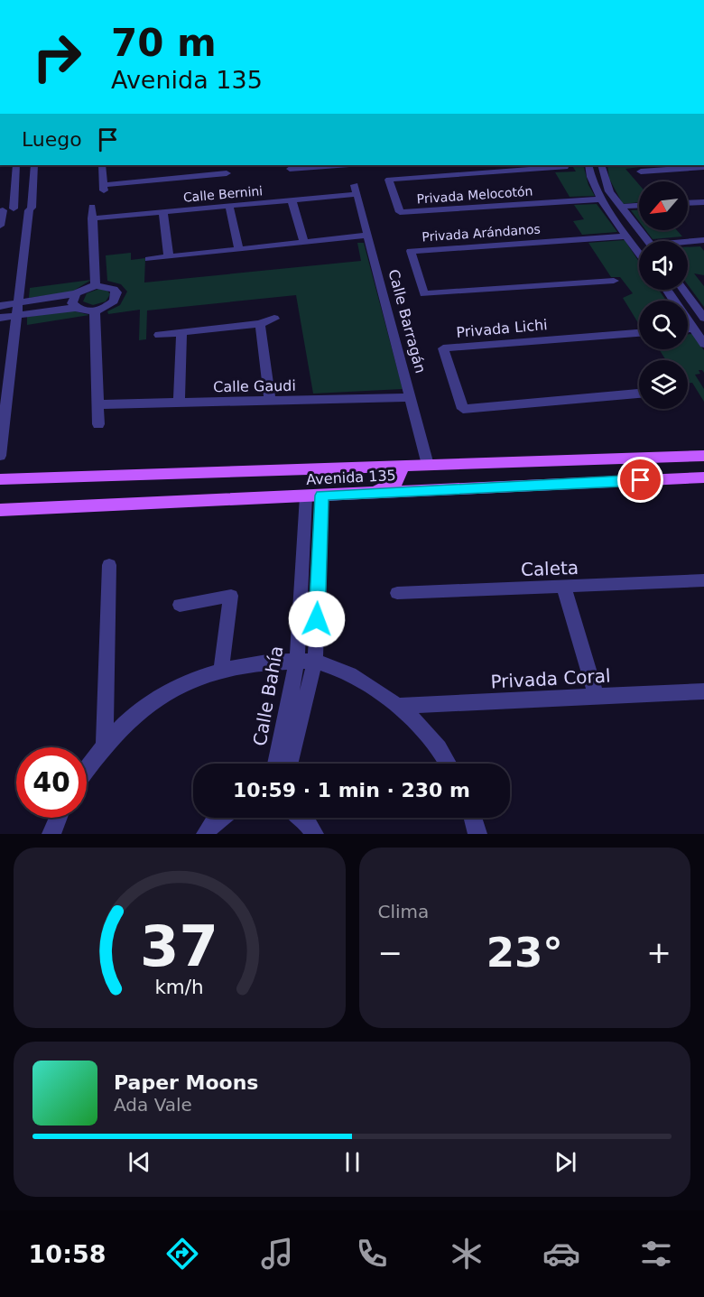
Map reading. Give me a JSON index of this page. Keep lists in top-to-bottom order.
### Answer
{
  "streets": {
    "main road": ["Avenida 135"],
    "street": [
      "Calle Bernini",
      "Privada Melocotón",
      "Privada Arándanos",
      "Calle Barragán",
      "Privada Lichi",
      "Calle Gaudi",
      "Caleta",
      "Privada Coral",
      "Calle Bahía"
    ]
  },
  "crossings": [
    ["Calle Bernini", "Calle Barragán"],
    ["Calle Barragán", "Calle Gaudi"],
    ["Calle Barragán", "Avenida 135"],
    ["Avenida 135", "Calle Bahía"]
  ],
  "north": "bottom left",
  "page": {
    "turn": ["70 m", "Avenida 135"],
    "then": "Luego",
    "limit": "40",
    "trip": "10:59 · 1 min · 230 m",
    "tile": "Clima",
    "heat": ["−", "23°", "+"],
    "song": ["Paper Moons", "Ada Vale"],
    "tabs": "10:58",
    "gauge": ["37", "km/h"]
  }
}
